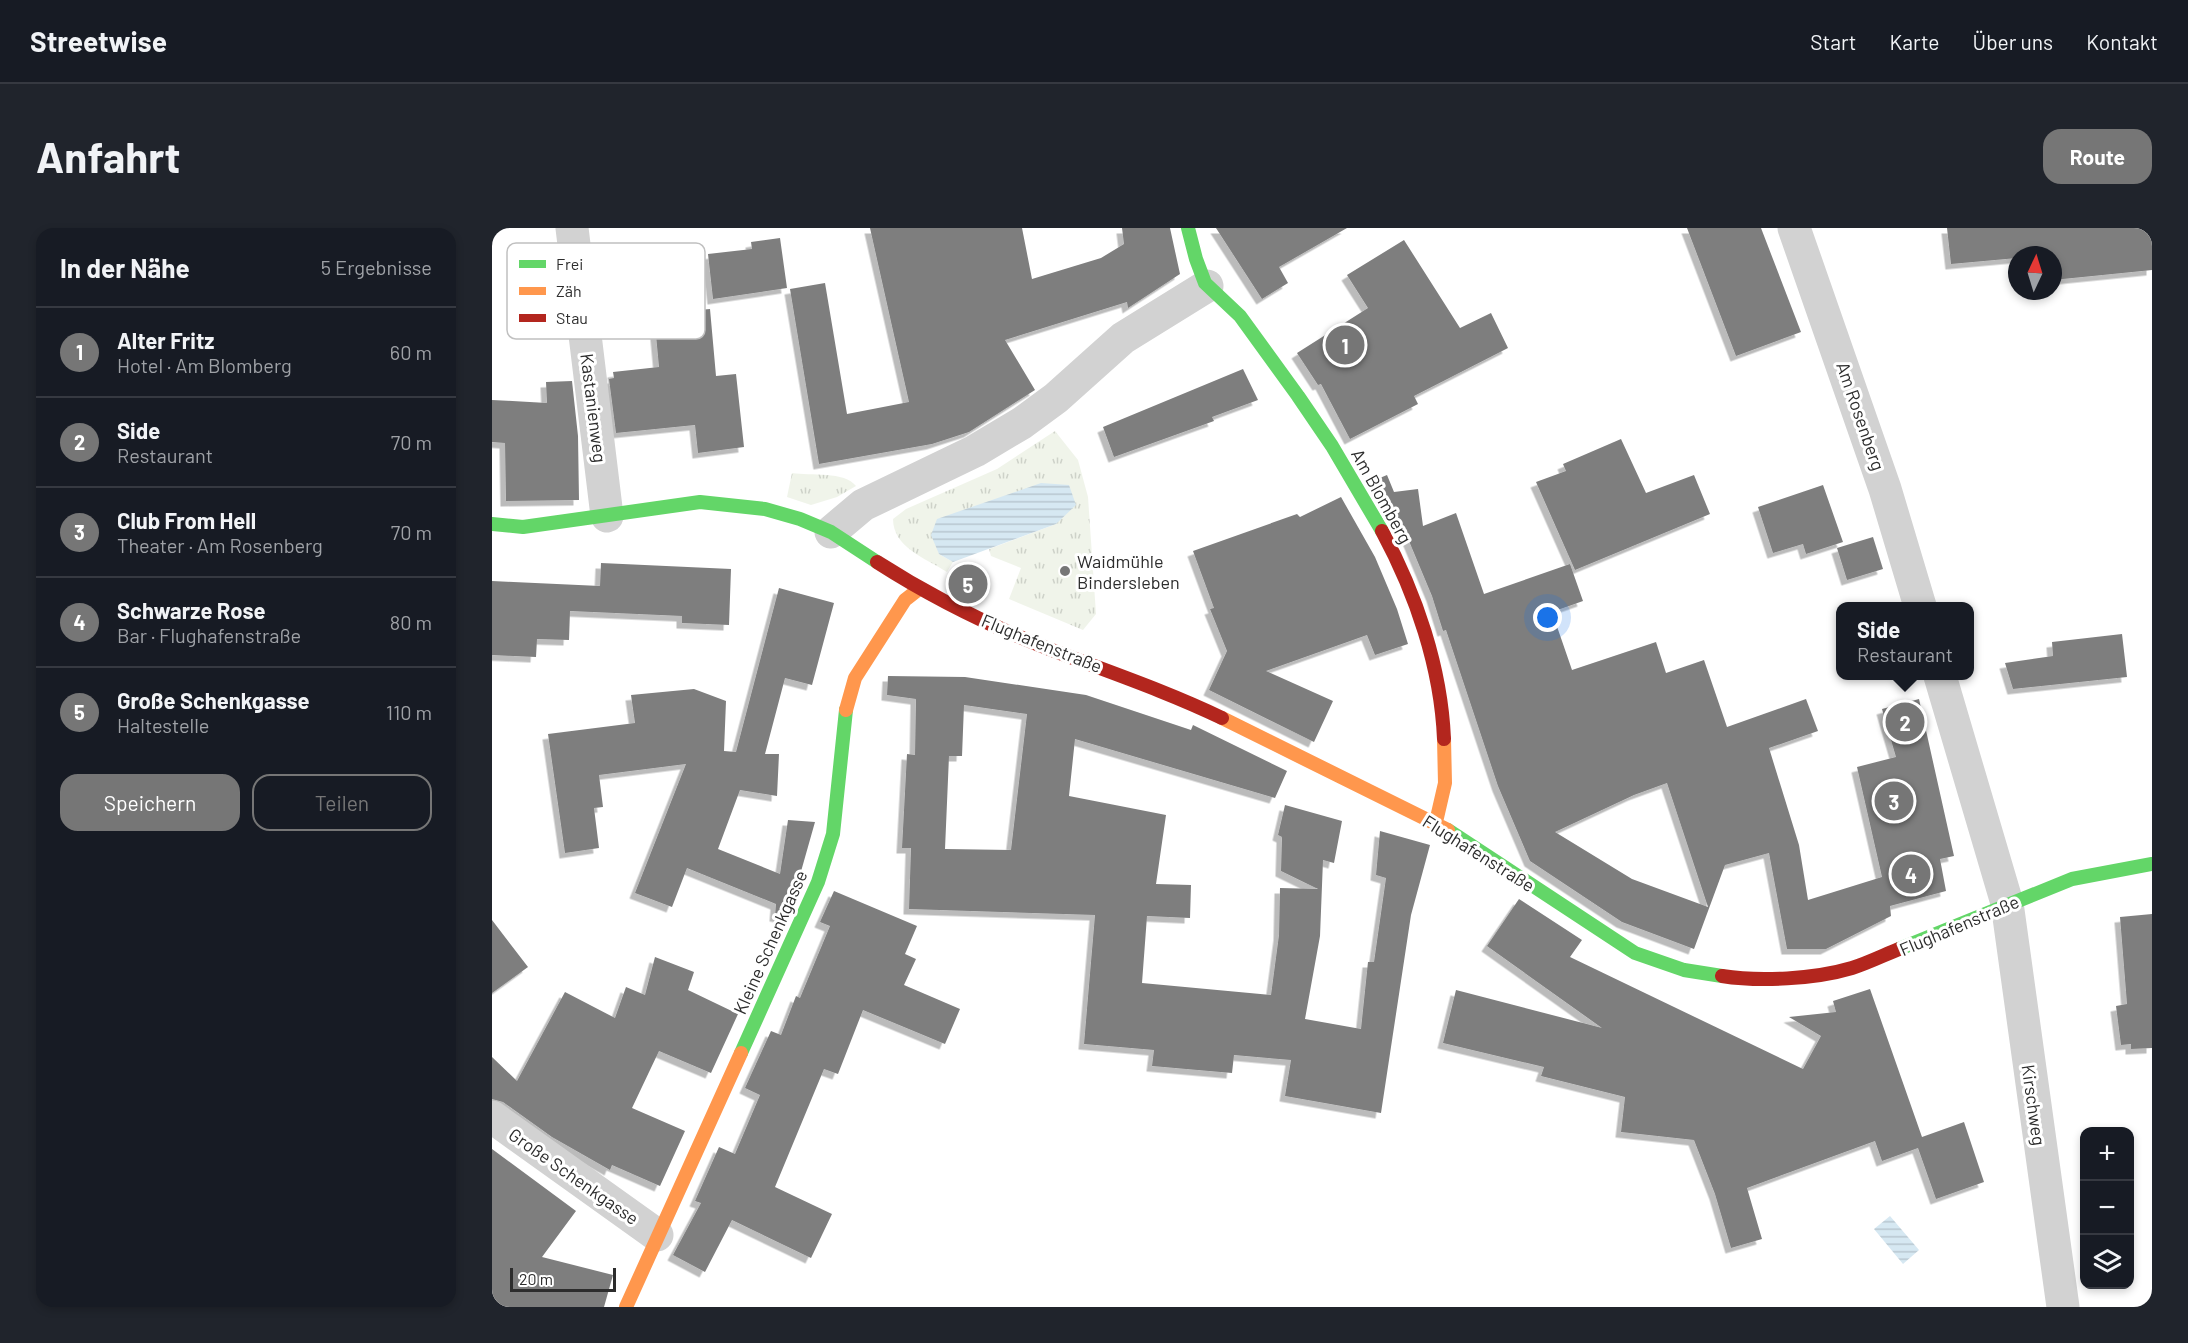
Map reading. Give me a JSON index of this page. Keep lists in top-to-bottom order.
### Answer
{
  "streets": {
    "street": [
      "Kastanienweg",
      "Am Rosenberg",
      "Am Blomberg",
      "Flughafenstraße",
      "Kleine Schenkgasse",
      "Kirschweg",
      "Große Schenkgasse"
    ]
  },
  "crossings": [
    ["Kastanienweg", "Flughafenstraße"],
    ["Am Blomberg", "Flughafenstraße"],
    ["Flughafenstraße", "Kleine Schenkgasse"],
    ["Flughafenstraße", "Kirschweg"],
    ["Kleine Schenkgasse", "Große Schenkgasse"]
  ],
  "places": ["Waidmühle Bindersleben"],
  "legend": ["Frei", "Zäh", "Stau"],
  "scale_bar": "20 m",
  "north": "top",
  "page": {
    "header": "Streetwise",
    "nav": [
      "Start",
      "Karte",
      "Über uns",
      "Kontakt"
    ],
    "buttons": [
      "Route",
      ["Speichern", "Teilen"]
    ],
    "title": "Anfahrt",
    "heading": ["In der Nähe", "5 Ergebnisse"],
    "list": [
      {
        "mark": "1",
        "name": "Alter Fritz",
        "note": "Hotel · Am Blomberg",
        "value": "60 m"
      },
      {
        "mark": "2",
        "name": "Side",
        "note": "Restaurant",
        "value": "70 m"
      },
      {
        "mark": "3",
        "name": "Club From Hell",
        "note": "Theater · Am Rosenberg",
        "value": "70 m"
      },
      {
        "mark": "4",
        "name": "Schwarze Rose",
        "note": "Bar · Flughafenstraße",
        "value": "80 m"
      },
      {
        "mark": "5",
        "name": "Große Schenkgasse",
        "note": "Haltestelle",
        "value": "110 m"
      }
    ],
    "pins": [
      "1",
      "5",
      "2",
      "3",
      "4"
    ],
    "popup": ["Side", "Restaurant"],
    "map_buttons": ["+", "−"],
    "scale": "20 m"
  }
}
